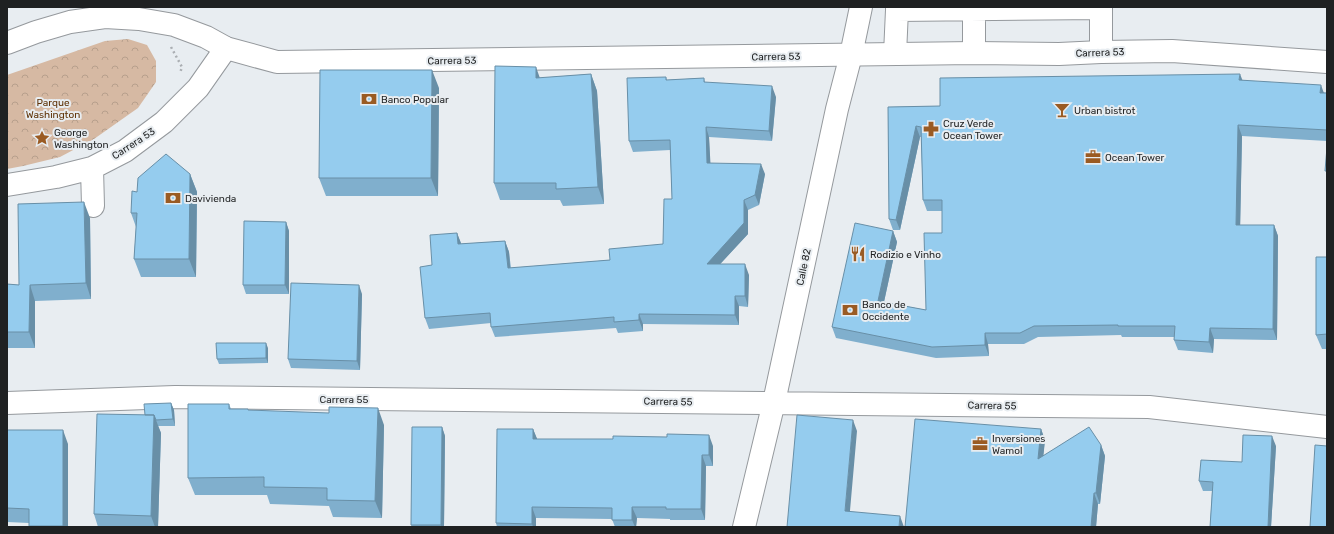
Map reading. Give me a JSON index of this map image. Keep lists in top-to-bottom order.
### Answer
{
  "streets": {
    "street": ["Carrera 53", "Calle 82", "Carrera 55"]
  },
  "crossings": [
    ["Carrera 53", "Calle 82"],
    ["Calle 82", "Carrera 55"]
  ],
  "parks": ["Parque Washington"],
  "places": {
    "bank": ["Banco Popular", "Davivienda", "Banco de Occidente"],
    "bar": ["Urban bistrot"],
    "pharmacy": ["Cruz Verde Ocean Tower"],
    "place": ["George Washington"],
    "office": ["Ocean Tower", "Inversiones Wamol"],
    "restaurant": ["Rodizio e Vinho"]
  }
}
